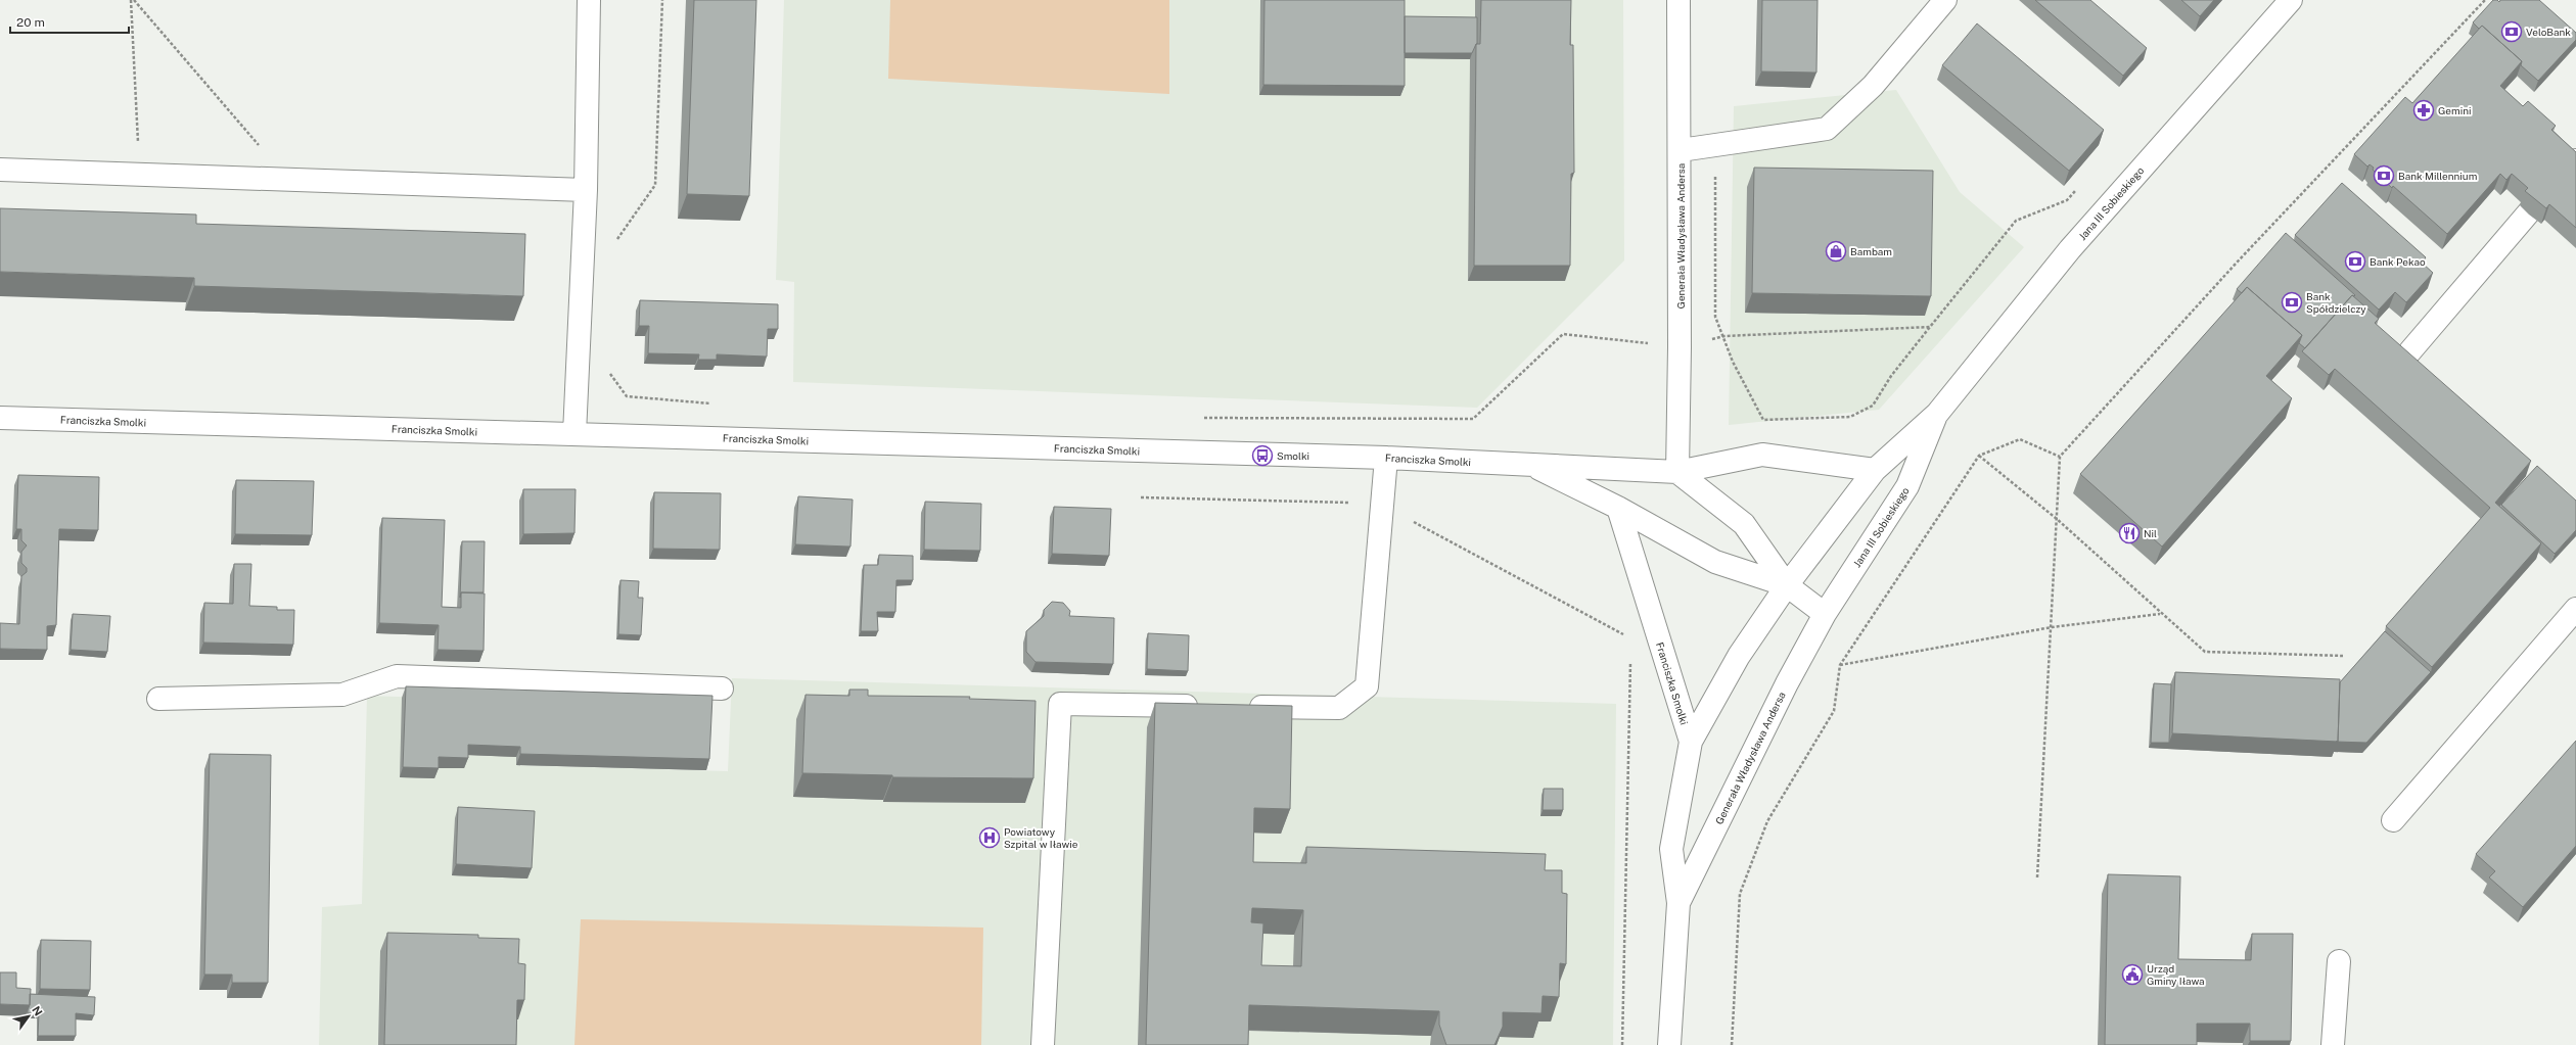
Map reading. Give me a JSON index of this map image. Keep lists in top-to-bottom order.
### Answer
{
  "streets": {
    "street": ["Jana III Sobieskiego", "Generała Władysława Andersa", "Franciszka Smolki"]
  },
  "crossings": [
    ["Jana III Sobieskiego", "Generała Władysława Andersa"],
    ["Jana III Sobieskiego", "Franciszka Smolki"],
    ["Generała Władysława Andersa", "Franciszka Smolki"]
  ],
  "places": {
    "bank": [
      "VeloBank",
      "Bank Millennium",
      "Bank Pekao",
      "Bank Spółdzielczy"
    ],
    "pharmacy": ["Gemini"],
    "shop": ["Bambam"],
    "bus stop": ["Smolki"],
    "restaurant": ["Nil"],
    "hospital": ["Powiatowy Szpital w Iławie"],
    "public building": ["Urząd Gminy Iława"]
  },
  "scale_bar": "20 m",
  "north": "top right"
}
